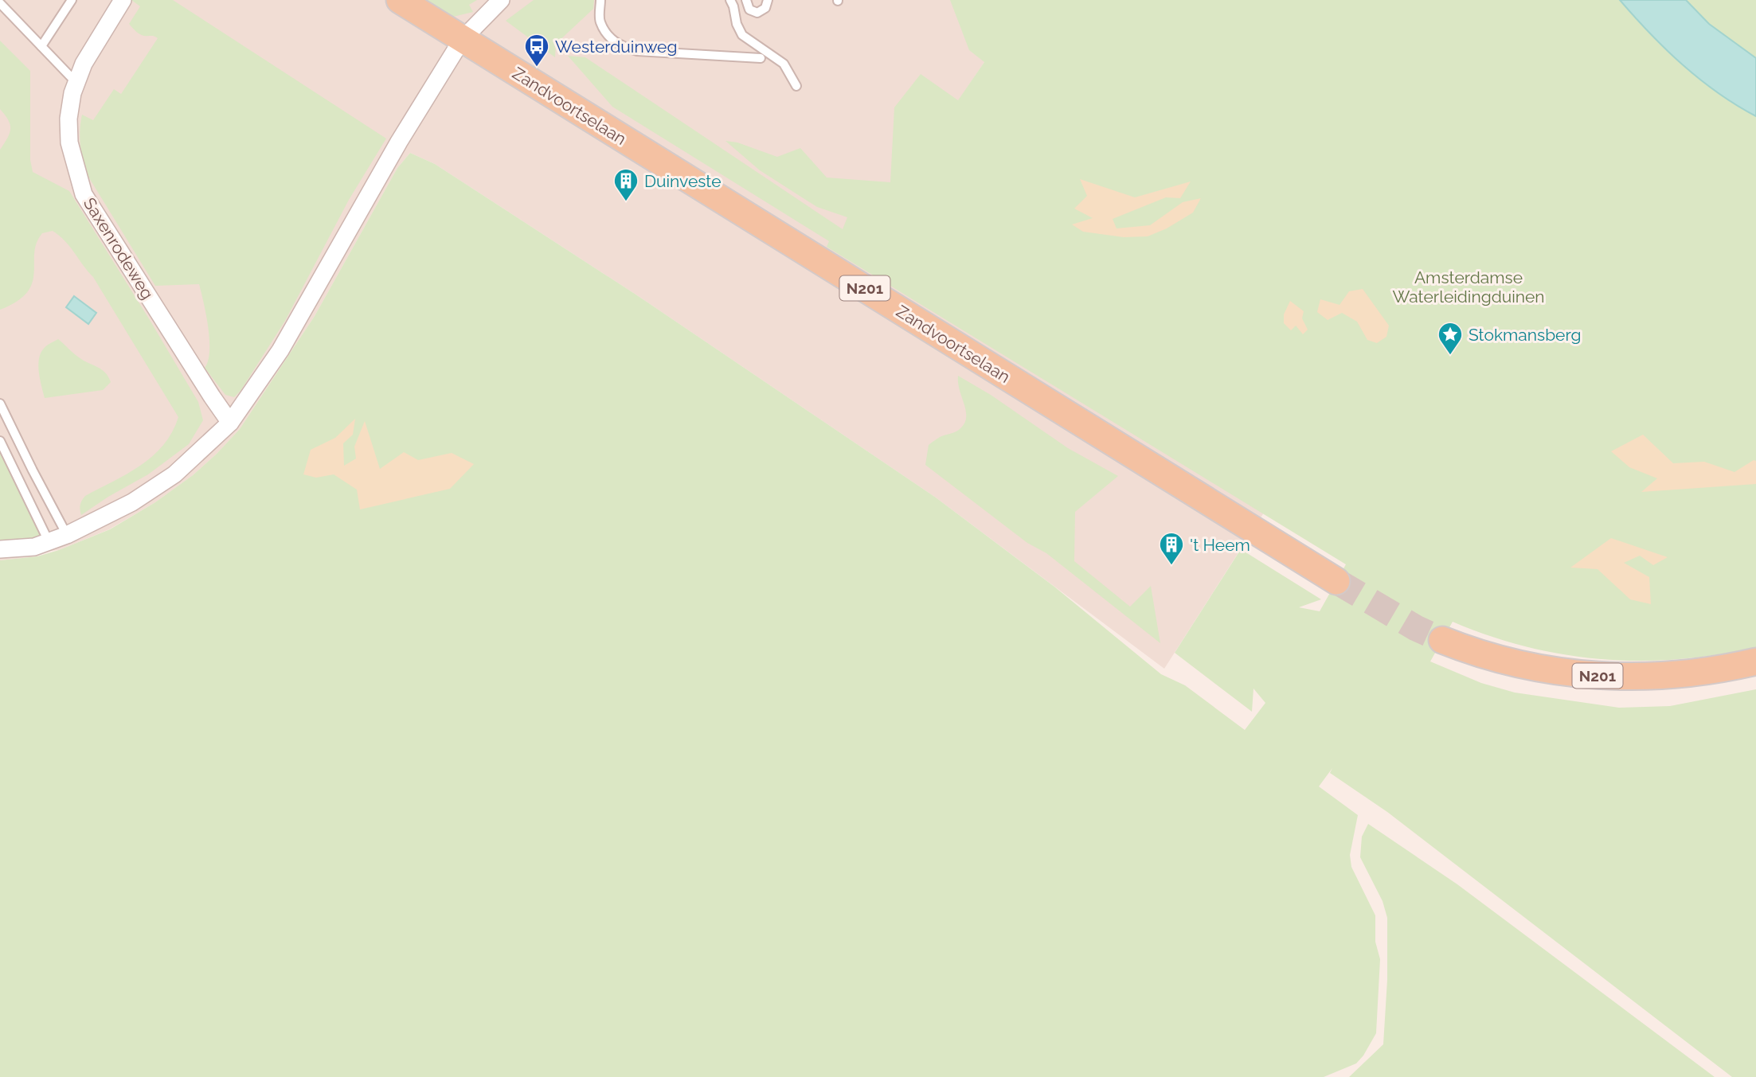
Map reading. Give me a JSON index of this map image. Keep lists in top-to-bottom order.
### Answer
{
  "streets": {
    "main road": ["Zandvoortselaan", "N201"],
    "street": ["Saxenrodeweg"]
  },
  "parks": ["Amsterdamse Waterleidingduinen"],
  "places": {
    "bus stop": ["Westerduinweg"],
    "building": ["Duinveste", "'t Heem"],
    "place": ["Stokmansberg"]
  }
}
